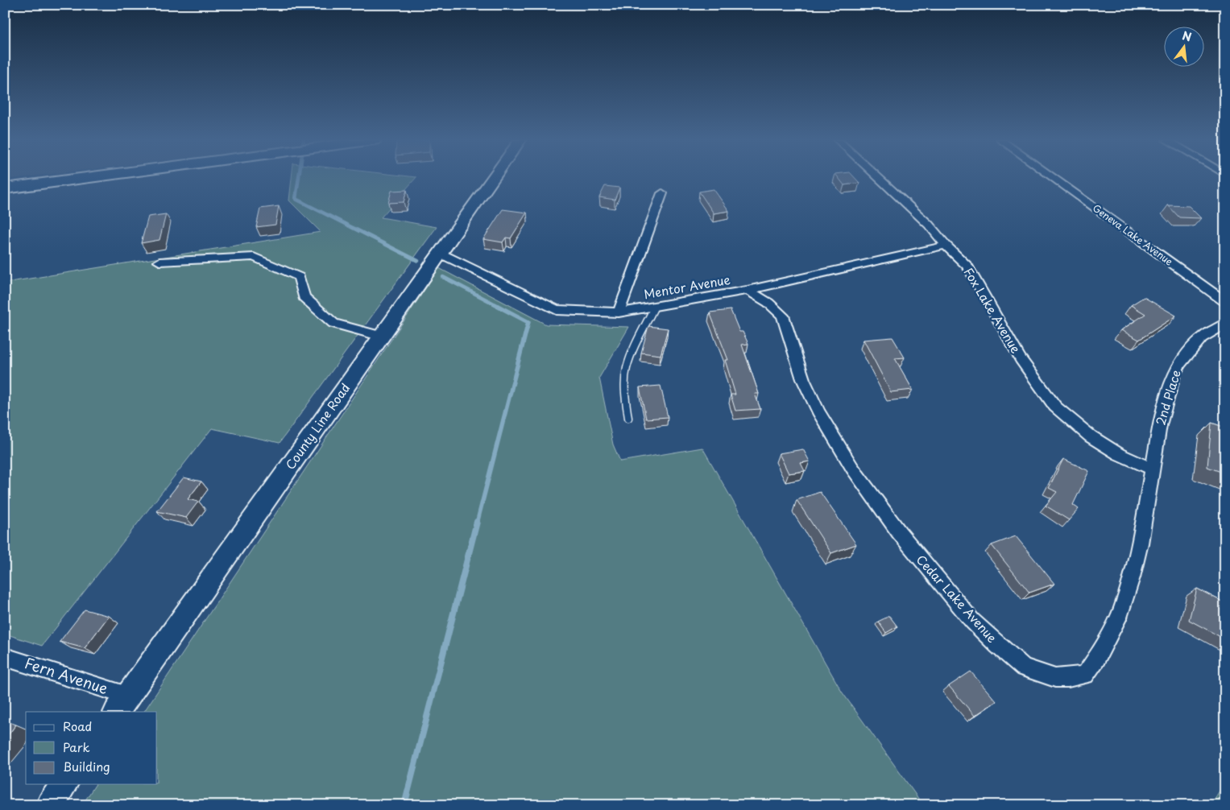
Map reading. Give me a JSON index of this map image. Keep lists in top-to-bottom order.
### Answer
{
  "streets": {
    "street": [
      "Geneva Lake Avenue",
      "Mentor Avenue",
      "Fox Lake Avenue",
      "2nd Place",
      "County Line Road",
      "Cedar Lake Avenue",
      "Fern Avenue"
    ]
  },
  "crossings": [
    ["Mentor Avenue", "Fox Lake Avenue"],
    ["Mentor Avenue", "County Line Road"],
    ["Mentor Avenue", "Cedar Lake Avenue"],
    ["Fox Lake Avenue", "2nd Place"],
    ["Fox Lake Avenue", "Cedar Lake Avenue"],
    ["2nd Place", "Cedar Lake Avenue"],
    ["County Line Road", "Fern Avenue"]
  ],
  "legend": ["Road", "Park", "Building"],
  "north": "top"
}
